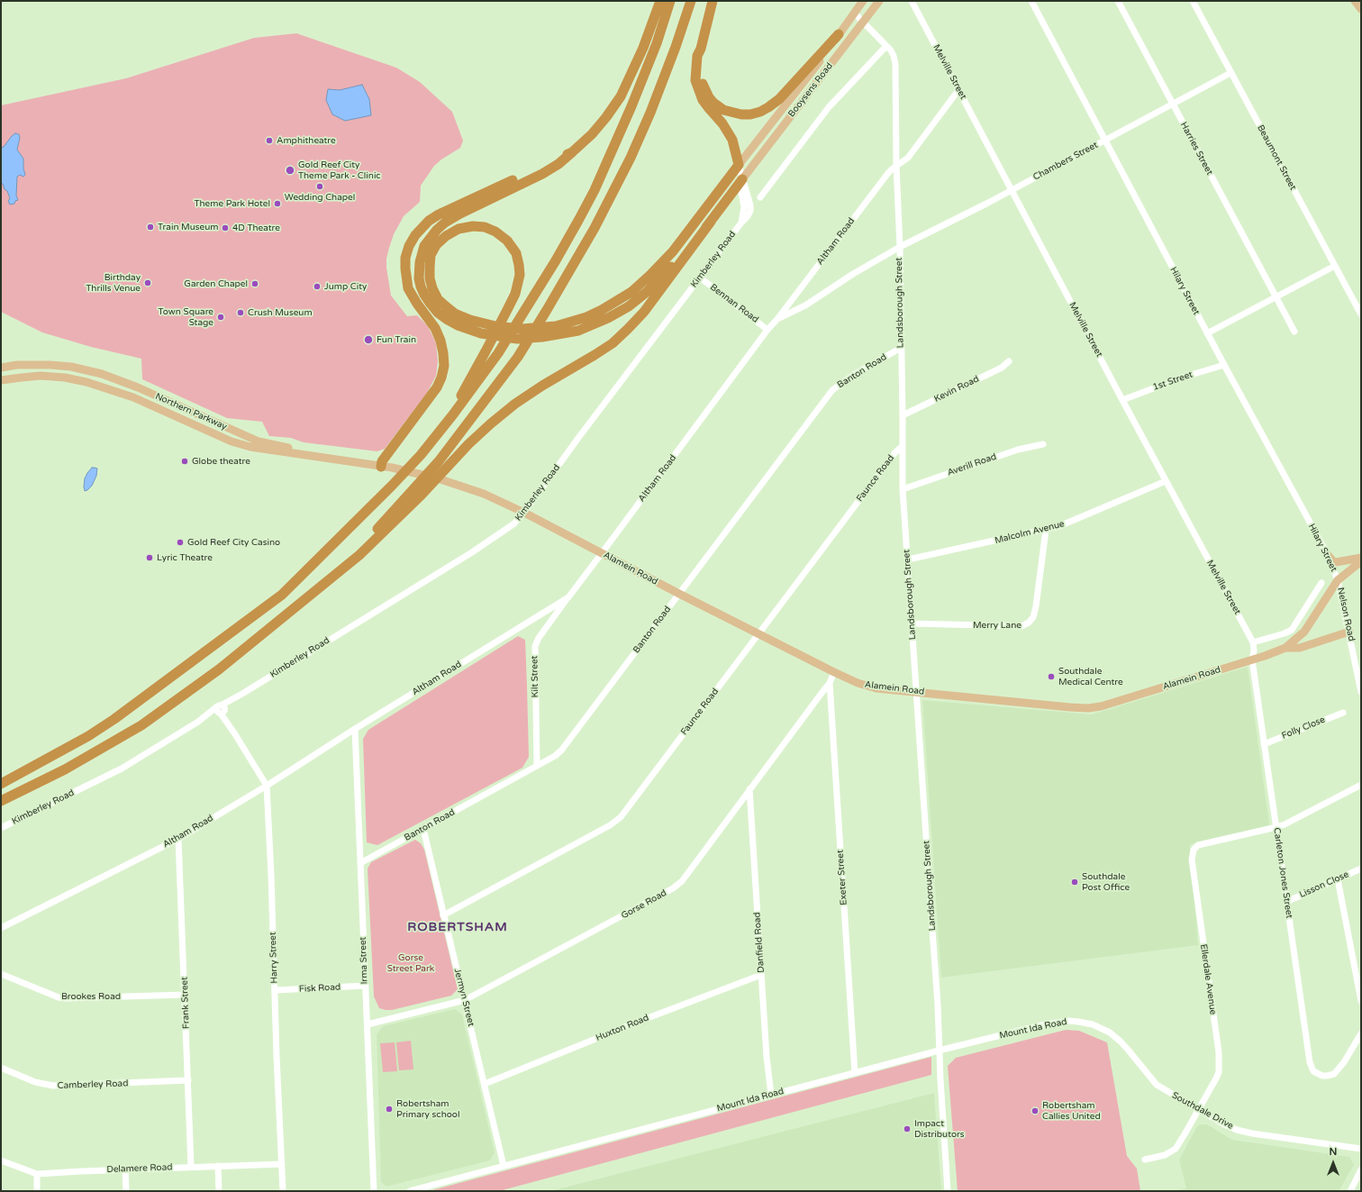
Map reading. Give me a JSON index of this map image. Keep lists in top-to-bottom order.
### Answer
{
  "streets": {
    "main road": ["Booysens Road", "Northern Parkway", "Alamein Road"],
    "street": [
      "Melville Street",
      "Harries Street",
      "Beaumont Street",
      "Chambers Street",
      "Altham Road",
      "Kimberley Road",
      "Hilary Street",
      "Landsborough Street",
      "Bennan Road",
      "Banton Road",
      "1st Street",
      "Kevin Road",
      "Averill Road",
      "Faunce Road",
      "Malcolm Avenue",
      "Nelson Road",
      "Merry Lane",
      "Kilt Street",
      "Folly Close",
      "Carleton Jones Street",
      "Exeter Street",
      "Lisson Close",
      "Gorse Road",
      "Danfield Road",
      "Harry Street",
      "Irma Street",
      "Ellerdale Avenue",
      "Fisk Road",
      "Brookes Road",
      "Jermyn Street",
      "Frank Street",
      "Huxton Road",
      "Mount Ida Road",
      "Camberley Road",
      "Southdale Drive",
      "Delamere Road"
    ]
  },
  "crossings": [
    ["Melville Street", "Chambers Street"],
    ["Melville Street", "Altham Road"],
    ["Melville Street", "1st Street"],
    ["Melville Street", "Malcolm Avenue"],
    ["Booysens Road", "Kimberley Road"],
    ["Booysens Road", "Landsborough Street"],
    ["Harries Street", "Chambers Street"],
    ["Beaumont Street", "Chambers Street"],
    ["Chambers Street", "Altham Road"],
    ["Chambers Street", "Hilary Street"],
    ["Chambers Street", "Landsborough Street"],
    ["Altham Road", "Landsborough Street"],
    ["Altham Road", "Bennan Road"],
    ["Altham Road", "Alamein Road"],
    ["Altham Road", "Kilt Street"],
    ["Altham Road", "Harry Street"],
    ["Altham Road", "Irma Street"],
    ["Altham Road", "Frank Street"],
    ["Kimberley Road", "Bennan Road"],
    ["Kimberley Road", "Alamein Road"],
    ["Kimberley Road", "Harry Street"],
    ["Hilary Street", "1st Street"],
    ["Hilary Street", "Alamein Road"],
    ["Hilary Street", "Nelson Road"],
    ["Landsborough Street", "Banton Road"],
    ["Landsborough Street", "Kevin Road"],
    ["Landsborough Street", "Averill Road"],
    ["Landsborough Street", "Faunce Road"],
    ["Landsborough Street", "Malcolm Avenue"],
    ["Landsborough Street", "Alamein Road"],
    ["Landsborough Street", "Merry Lane"],
    ["Landsborough Street", "Mount Ida Road"],
    ["Banton Road", "Alamein Road"],
    ["Banton Road", "Kilt Street"],
    ["Banton Road", "Irma Street"],
    ["Banton Road", "Jermyn Street"],
    ["Northern Parkway", "Alamein Road"],
    ["Faunce Road", "Alamein Road"],
    ["Faunce Road", "Jermyn Street"],
    ["Malcolm Avenue", "Merry Lane"],
    ["Alamein Road", "Nelson Road"],
    ["Alamein Road", "Carleton Jones Street"],
    ["Alamein Road", "Gorse Road"],
    ["Folly Close", "Carleton Jones Street"],
    ["Carleton Jones Street", "Lisson Close"],
    ["Carleton Jones Street", "Ellerdale Avenue"],
    ["Exeter Street", "Gorse Road"],
    ["Exeter Street", "Mount Ida Road"],
    ["Gorse Road", "Danfield Road"],
    ["Gorse Road", "Irma Street"],
    ["Gorse Road", "Jermyn Street"],
    ["Danfield Road", "Huxton Road"],
    ["Danfield Road", "Mount Ida Road"],
    ["Harry Street", "Fisk Road"],
    ["Harry Street", "Delamere Road"],
    ["Irma Street", "Fisk Road"],
    ["Ellerdale Avenue", "Southdale Drive"],
    ["Brookes Road", "Frank Street"],
    ["Jermyn Street", "Huxton Road"],
    ["Jermyn Street", "Mount Ida Road"],
    ["Frank Street", "Camberley Road"],
    ["Frank Street", "Delamere Road"],
    ["Mount Ida Road", "Southdale Drive"]
  ],
  "districts": ["ROBERTSHAM"],
  "parks": ["Gorse Street Park"],
  "places": [
    "Amphitheatre",
    "Gold Reef City Theme Park - Clinic",
    "Wedding Chapel",
    "Theme Park Hotel",
    "Train Museum",
    "4D Theatre",
    "Birthday Thrills Venue",
    "Garden Chapel",
    "Jump City",
    "Crush Museum",
    "Town Square Stage",
    "Fun Train",
    "Globe theatre",
    "Gold Reef City Casino",
    "Lyric Theatre",
    "Southdale Medical Centre",
    "Southdale Post Office",
    "Robertsham Primary school",
    "Robertsham Callies United",
    "Impact Distributors"
  ],
  "north": "top"
}
